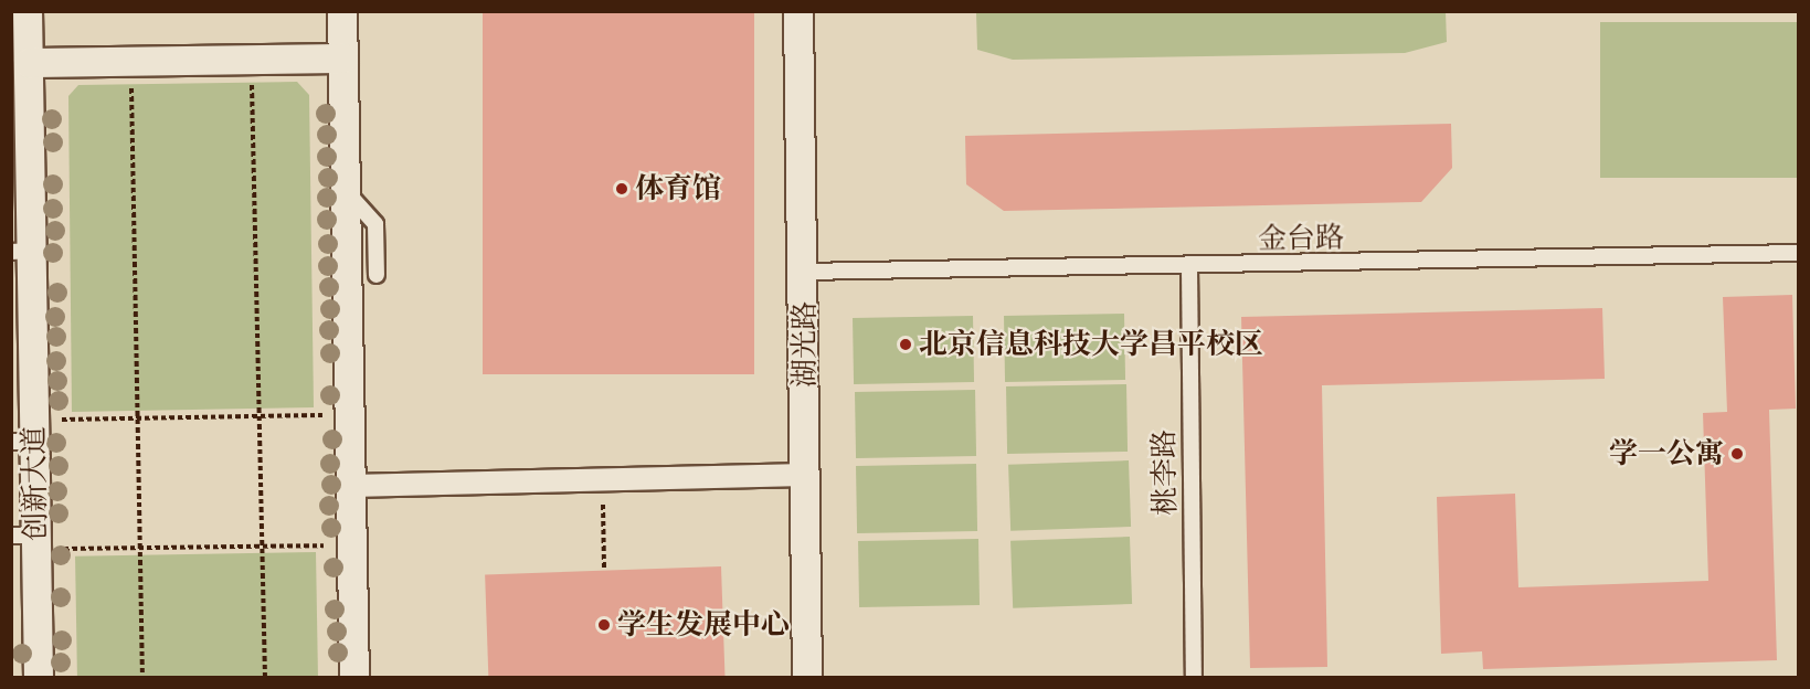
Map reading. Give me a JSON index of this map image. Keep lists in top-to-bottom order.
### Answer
{
  "streets": {
    "street": ["湖光路", "创新大道"],
    "lane": ["金台路", "桃李路"]
  },
  "crossings": [
    ["金台路", "湖光路"],
    ["金台路", "桃李路"]
  ],
  "places": [
    "体育馆",
    "北京信息科技大学昌平校区",
    "学一公寓",
    "学生发展中心"
  ]
}
